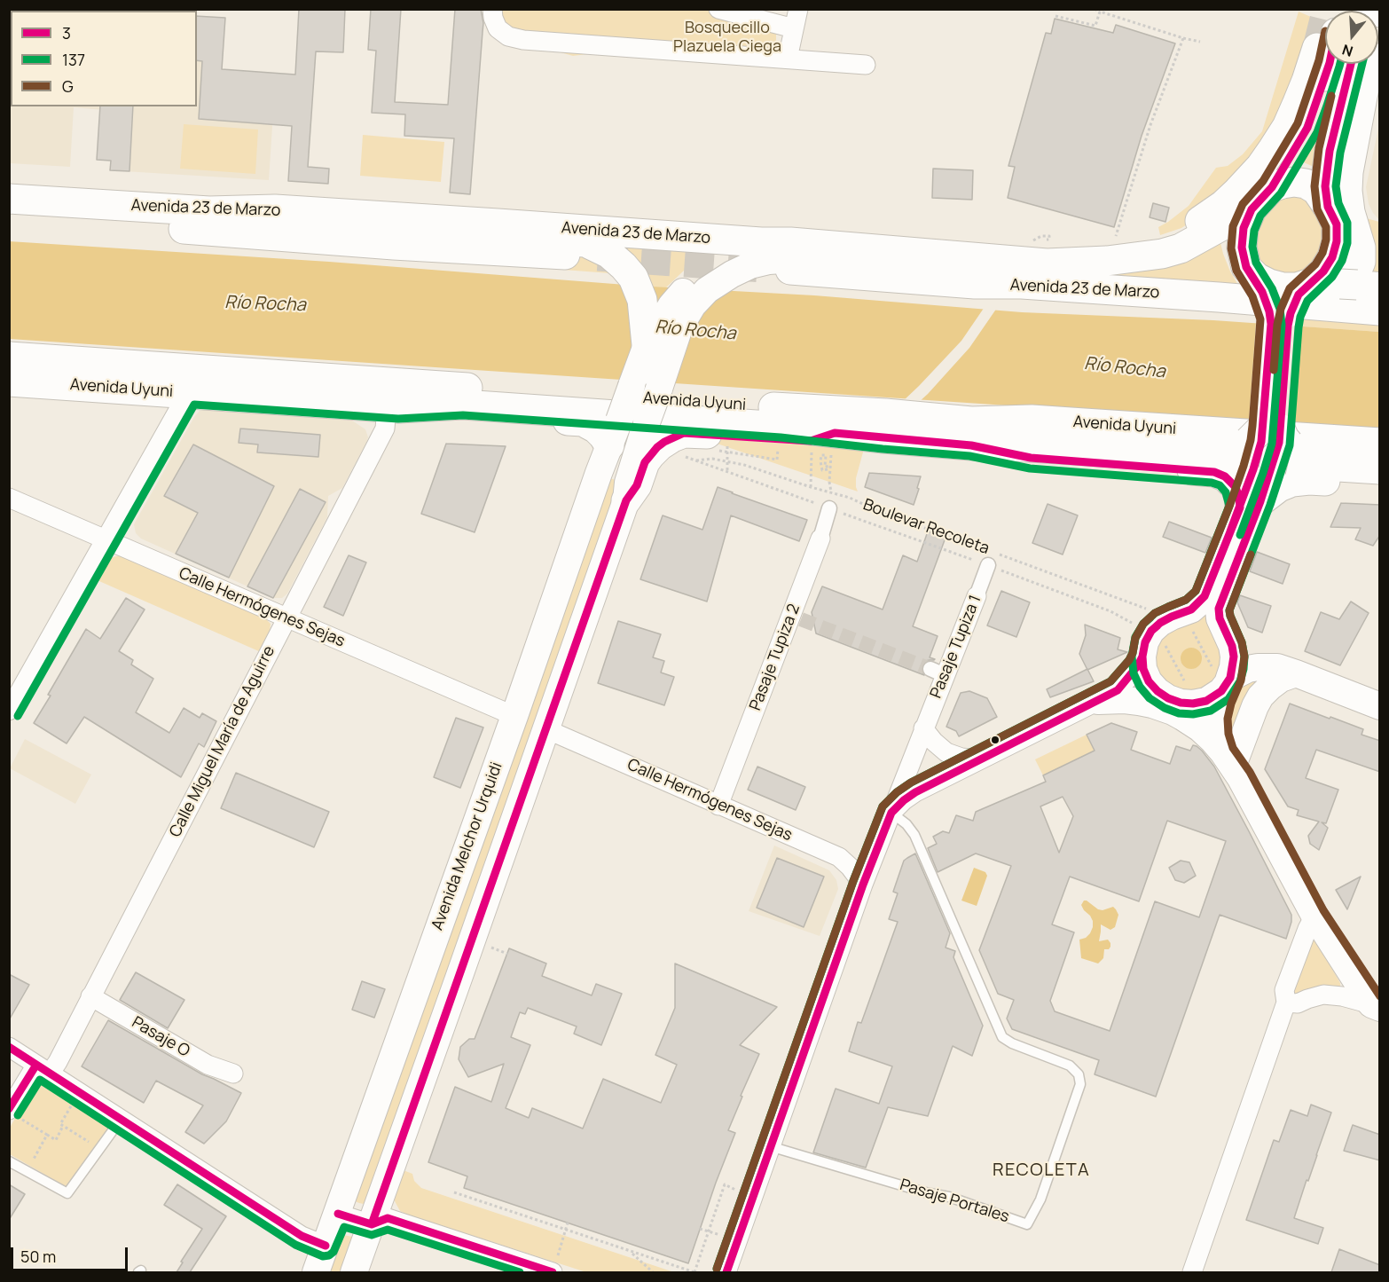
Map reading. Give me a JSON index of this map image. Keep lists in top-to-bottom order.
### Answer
{
  "streets": {
    "main road": ["Avenida 23 de Marzo", "Avenida Uyuni", "Avenida Melchor Urquidi"],
    "street": [
      "Calle Hermógenes Sejas",
      "Pasaje Tupiza 1",
      "Pasaje Tupiza 2",
      "Calle Miguel María de Aguirre",
      "Pasaje O"
    ],
    "lane": ["Pasaje Portales"],
    "path": ["Boulevar Recoleta"]
  },
  "crossings": [
    ["Avenida Uyuni", "Calle Miguel María de Aguirre"],
    ["Boulevar Recoleta", "Pasaje Tupiza 2"],
    ["Calle Hermógenes Sejas", "Pasaje Tupiza 1"],
    ["Calle Hermógenes Sejas", "Pasaje Tupiza 2"],
    ["Calle Hermógenes Sejas", "Calle Miguel María de Aguirre"],
    ["Calle Hermógenes Sejas", "Avenida Melchor Urquidi"],
    ["Pasaje Tupiza 1", "Pasaje Portales"],
    ["Calle Miguel María de Aguirre", "Pasaje O"]
  ],
  "districts": ["RECOLETA"],
  "water": ["Río Rocha"],
  "parks": ["Bosquecillo Plazuela Ciega"],
  "lines": ["transit line G", "transit line 3", "transit line 137"],
  "legend": ["3", "137", "G"],
  "scale_bar": "50 m",
  "north": "bottom"
}
